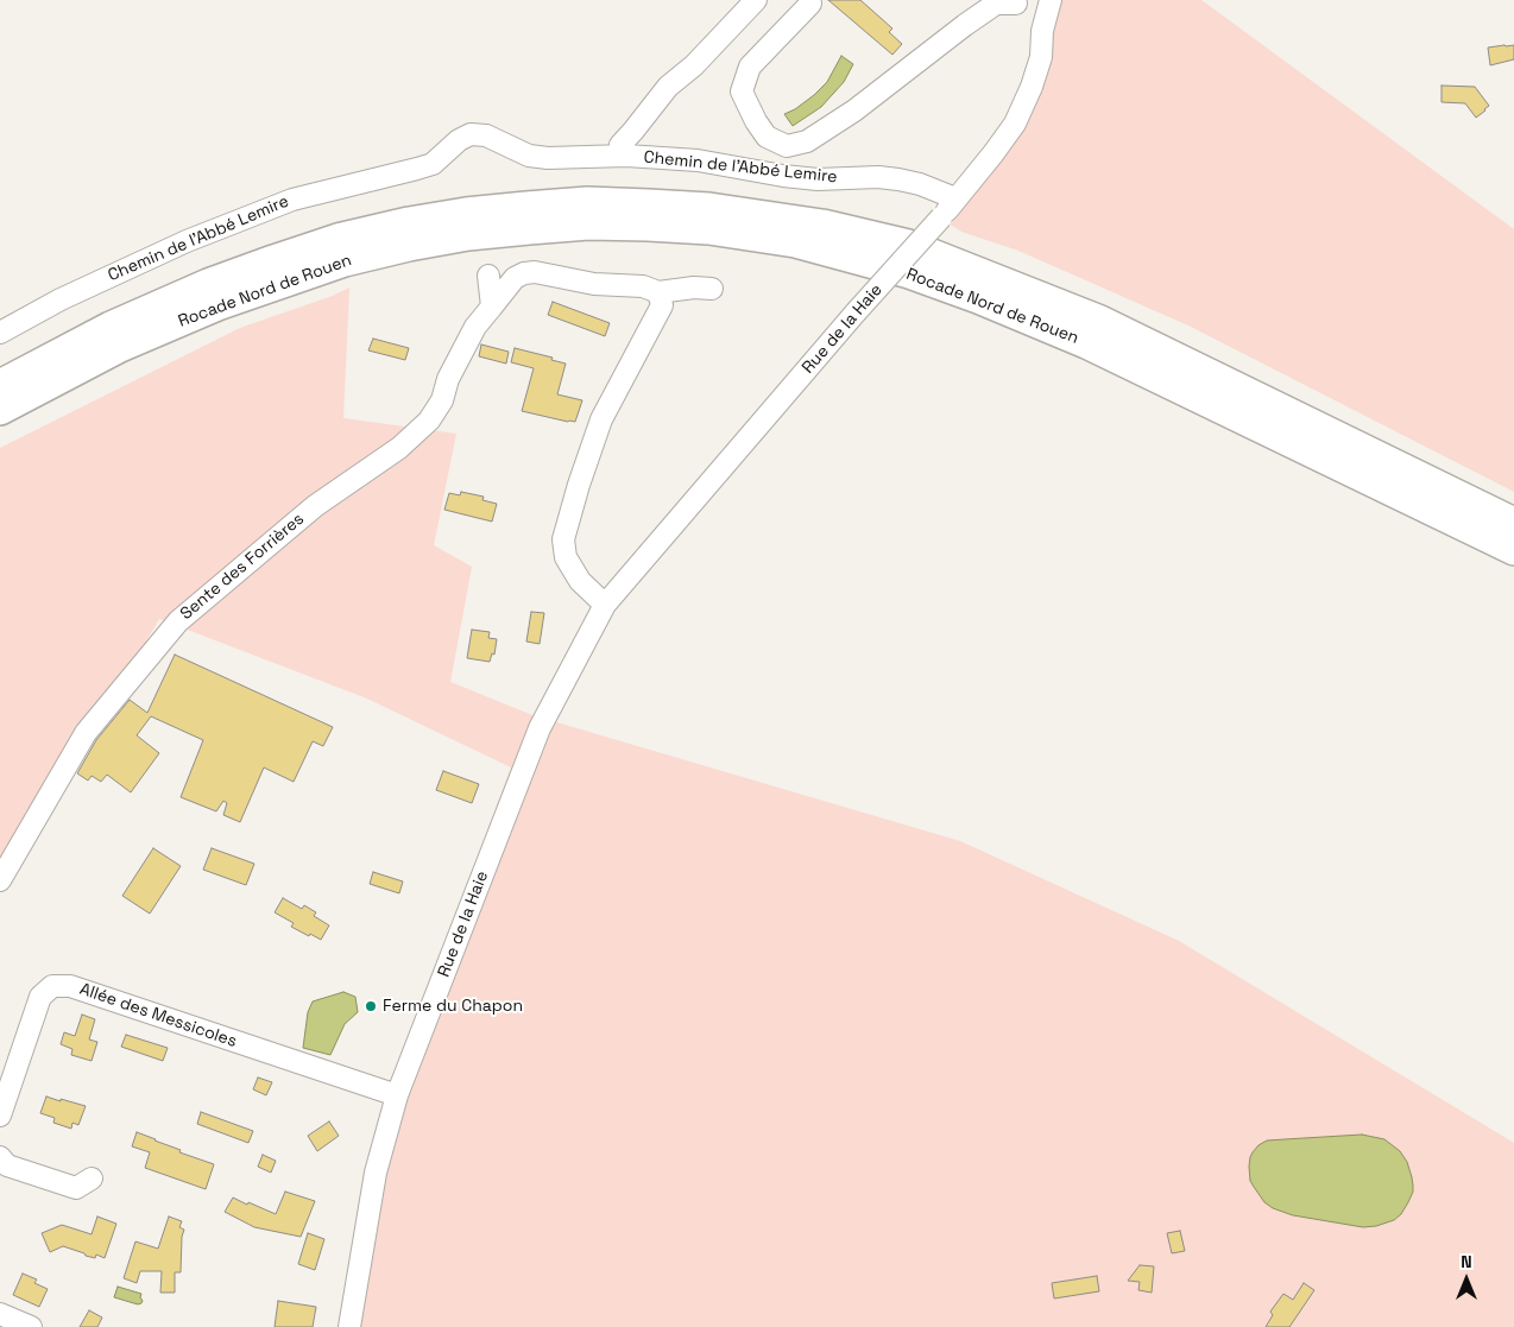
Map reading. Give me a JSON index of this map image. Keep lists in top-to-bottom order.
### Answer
{
  "streets": {
    "highway": ["Rocade Nord de Rouen"],
    "street": [
      "Chemin de l'Abbé Lemire",
      "Rue de la Haie",
      "Sente des Forrières",
      "Allée des Messicoles"
    ]
  },
  "crossings": [
    ["Chemin de l'Abbé Lemire", "Rue de la Haie"],
    ["Rue de la Haie", "Allée des Messicoles"]
  ],
  "places": ["Ferme du Chapon"],
  "north": "top"
}
